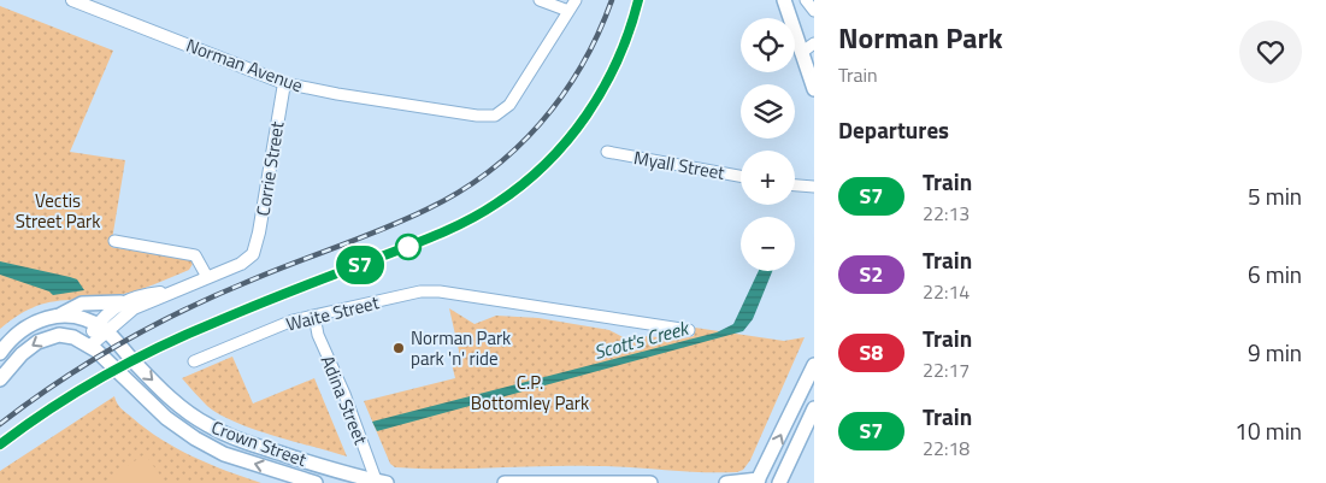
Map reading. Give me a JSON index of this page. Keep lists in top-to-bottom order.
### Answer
{
  "streets": {
    "main road": ["Crown Street"],
    "street": [
      "Norman Avenue",
      "Myall Street",
      "Corrie Street",
      "Waite Street",
      "Adina Street"
    ]
  },
  "crossings": [
    ["Norman Avenue", "Corrie Street"],
    ["Waite Street", "Adina Street"],
    ["Adina Street", "Crown Street"]
  ],
  "water": ["Scott's Creek"],
  "parks": ["Vectis Street Park", "C.P. Bottomley Park"],
  "places": ["Norman Park park 'n' ride"],
  "page": {
    "on_map": "S7",
    "heading": [
      ["Norman Park", "Train"],
      "Departures"
    ],
    "map_buttons": ["+", "−"],
    "list": [
      {
        "mark": "S7",
        "name": "Train",
        "note": "22:13",
        "value": "5 min"
      },
      {
        "mark": "S2",
        "name": "Train",
        "note": "22:14",
        "value": "6 min"
      },
      {
        "mark": "S8",
        "name": "Train",
        "note": "22:17",
        "value": "9 min"
      },
      {
        "mark": "S7",
        "name": "Train",
        "note": "22:18",
        "value": "10 min"
      }
    ]
  }
}
